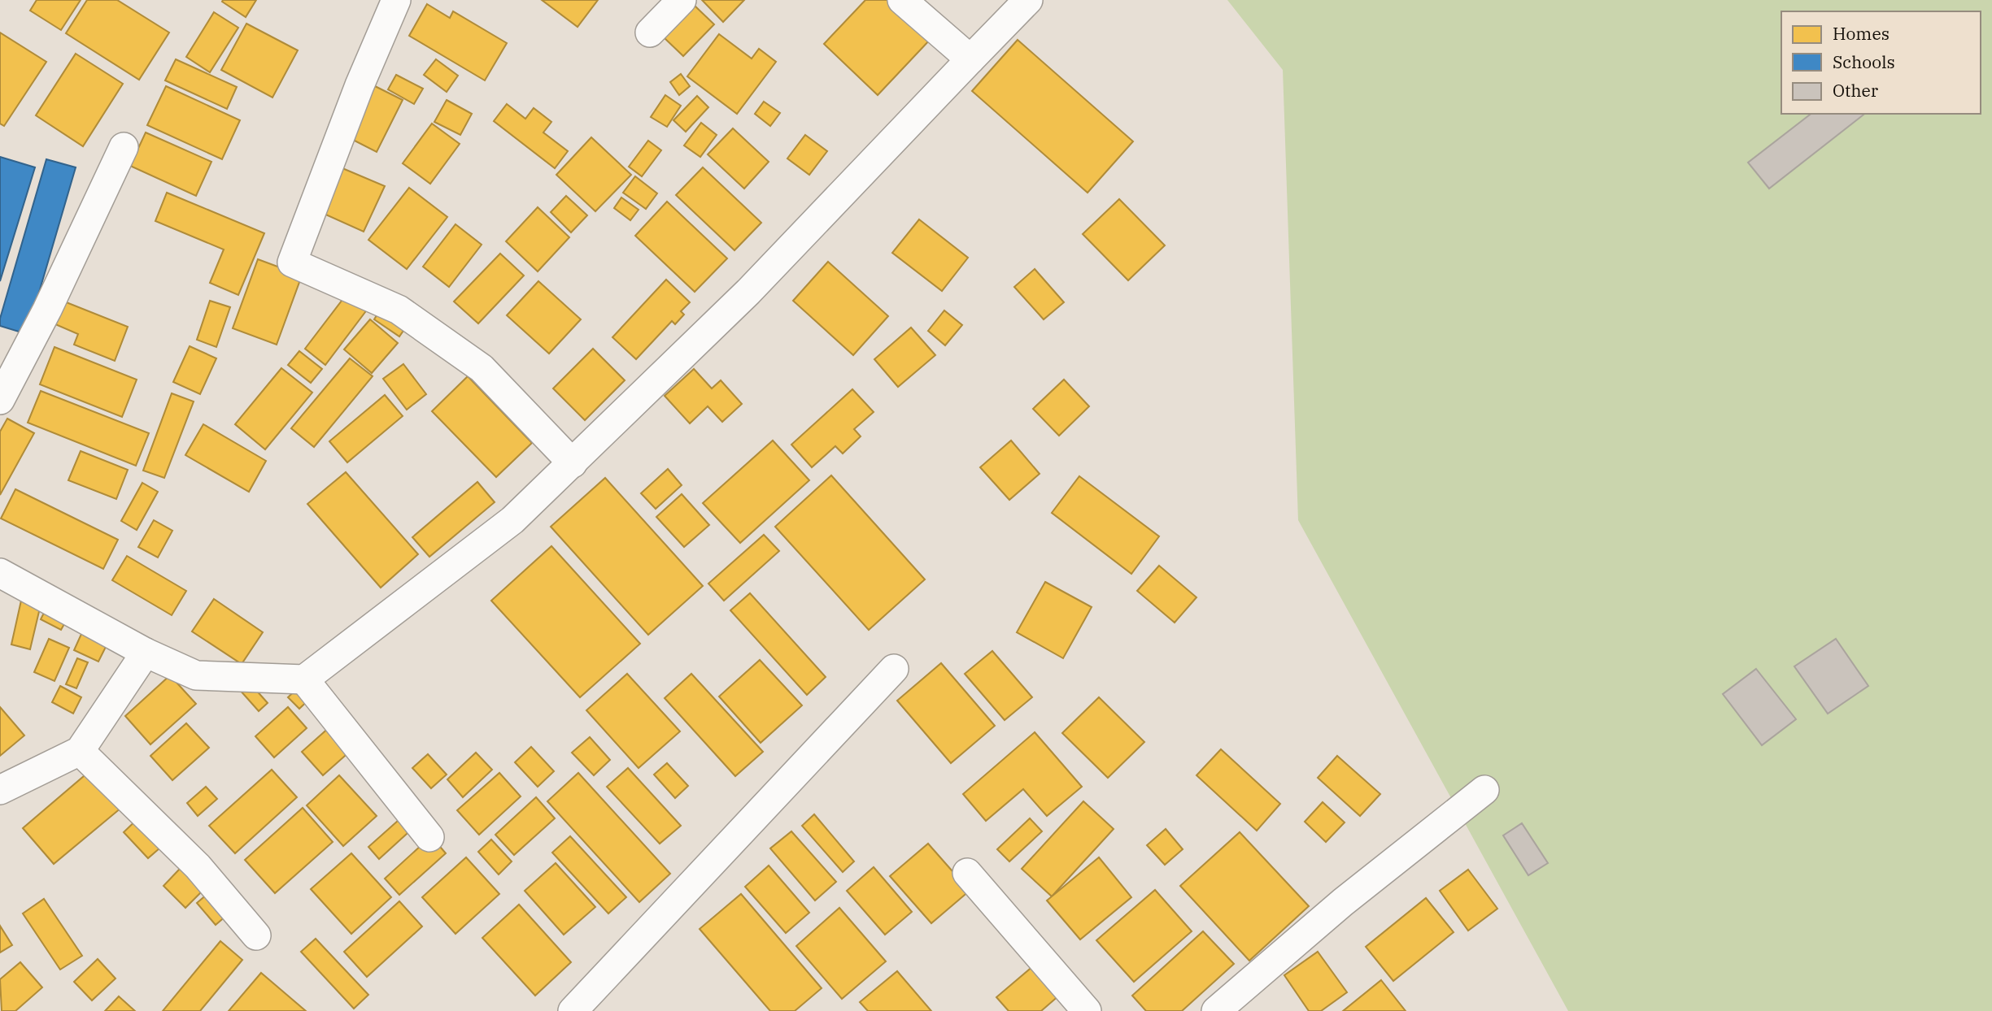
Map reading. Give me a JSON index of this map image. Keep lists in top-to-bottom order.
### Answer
{
  "legend": ["Homes", "Schools", "Other"]
}
